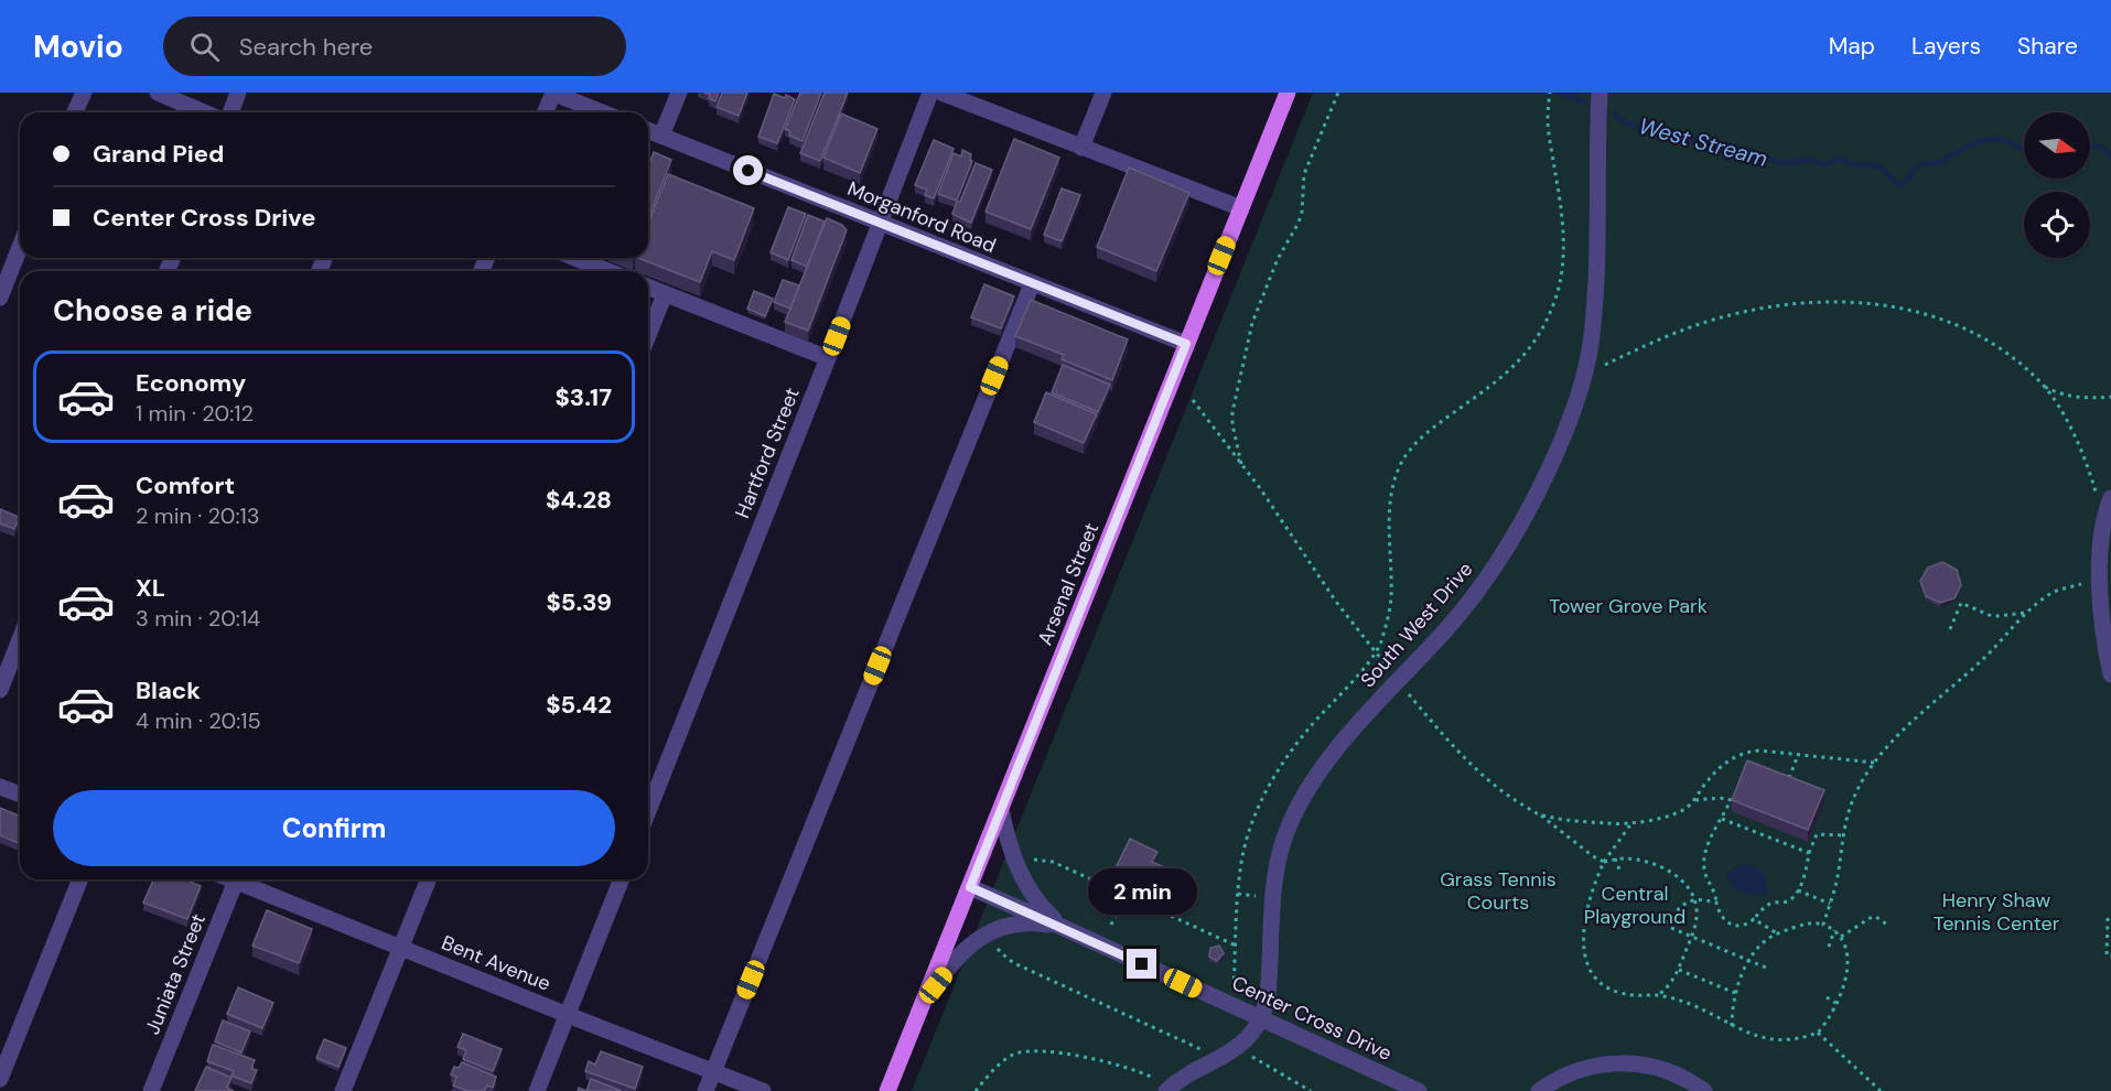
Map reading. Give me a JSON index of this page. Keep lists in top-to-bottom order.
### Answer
{
  "streets": {
    "main road": ["Arsenal Street"],
    "street": [
      "Morganford Road",
      "Hartford Street",
      "South West Drive",
      "Bent Avenue",
      "Juniata Street",
      "Center Cross Drive"
    ]
  },
  "crossings": [
    ["Morganford Road", "Hartford Street"],
    ["Morganford Road", "Arsenal Street"],
    ["Arsenal Street", "Center Cross Drive"],
    ["South West Drive", "Center Cross Drive"]
  ],
  "water": ["West Stream"],
  "parks": [
    "Tower Grove Park",
    "Grass Tennis Courts",
    "Central Playground",
    "Henry Shaw Tennis Center"
  ],
  "north": "right",
  "page": {
    "header": "Movio",
    "search": "Search here",
    "nav": ["Map", "Layers", "Share"],
    "banner": ["Grand Pied", "Center Cross Drive"],
    "heading": "Choose a ride",
    "list": [
      {
        "name": "Economy",
        "note": "1 min · 20:12",
        "value": "$3.17"
      },
      {
        "name": "Comfort",
        "note": "2 min · 20:13",
        "value": "$4.28"
      },
      {
        "name": "XL",
        "note": "3 min · 20:14",
        "value": "$5.39"
      },
      {
        "name": "Black",
        "note": "4 min · 20:15",
        "value": "$5.42"
      }
    ],
    "buttons": "Confirm",
    "bubble": "2 min"
  }
}
